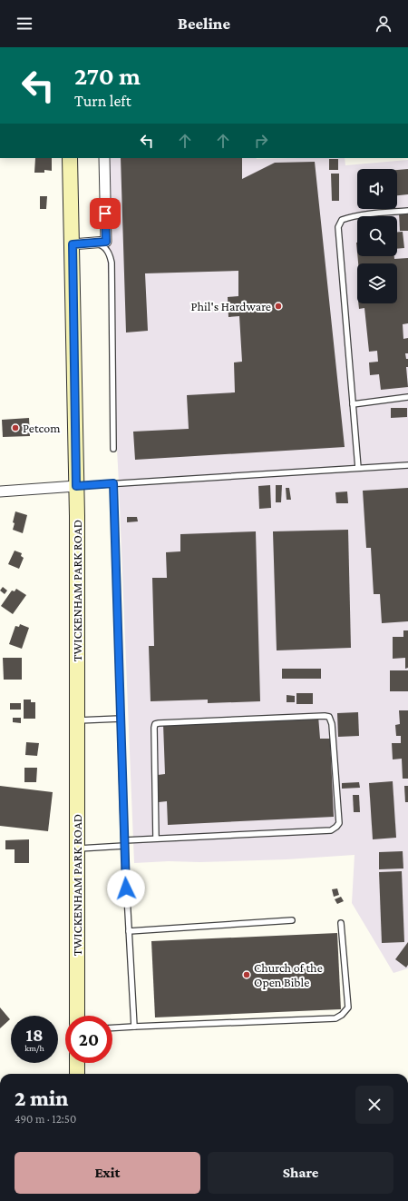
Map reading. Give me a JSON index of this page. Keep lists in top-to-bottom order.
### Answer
{
  "streets": {
    "main road": ["TWICKENHAM PARK ROAD"]
  },
  "places": ["Phil's Hardware", "Petcom", "Church of the Open Bible"],
  "page": {
    "header": "Beeline",
    "turn": ["270 m", "Turn left"],
    "speed": "18 km/h",
    "limit": "20",
    "heading": ["2 min", "490 m · 12:50"],
    "buttons": ["Exit", "Share"]
  }
}
